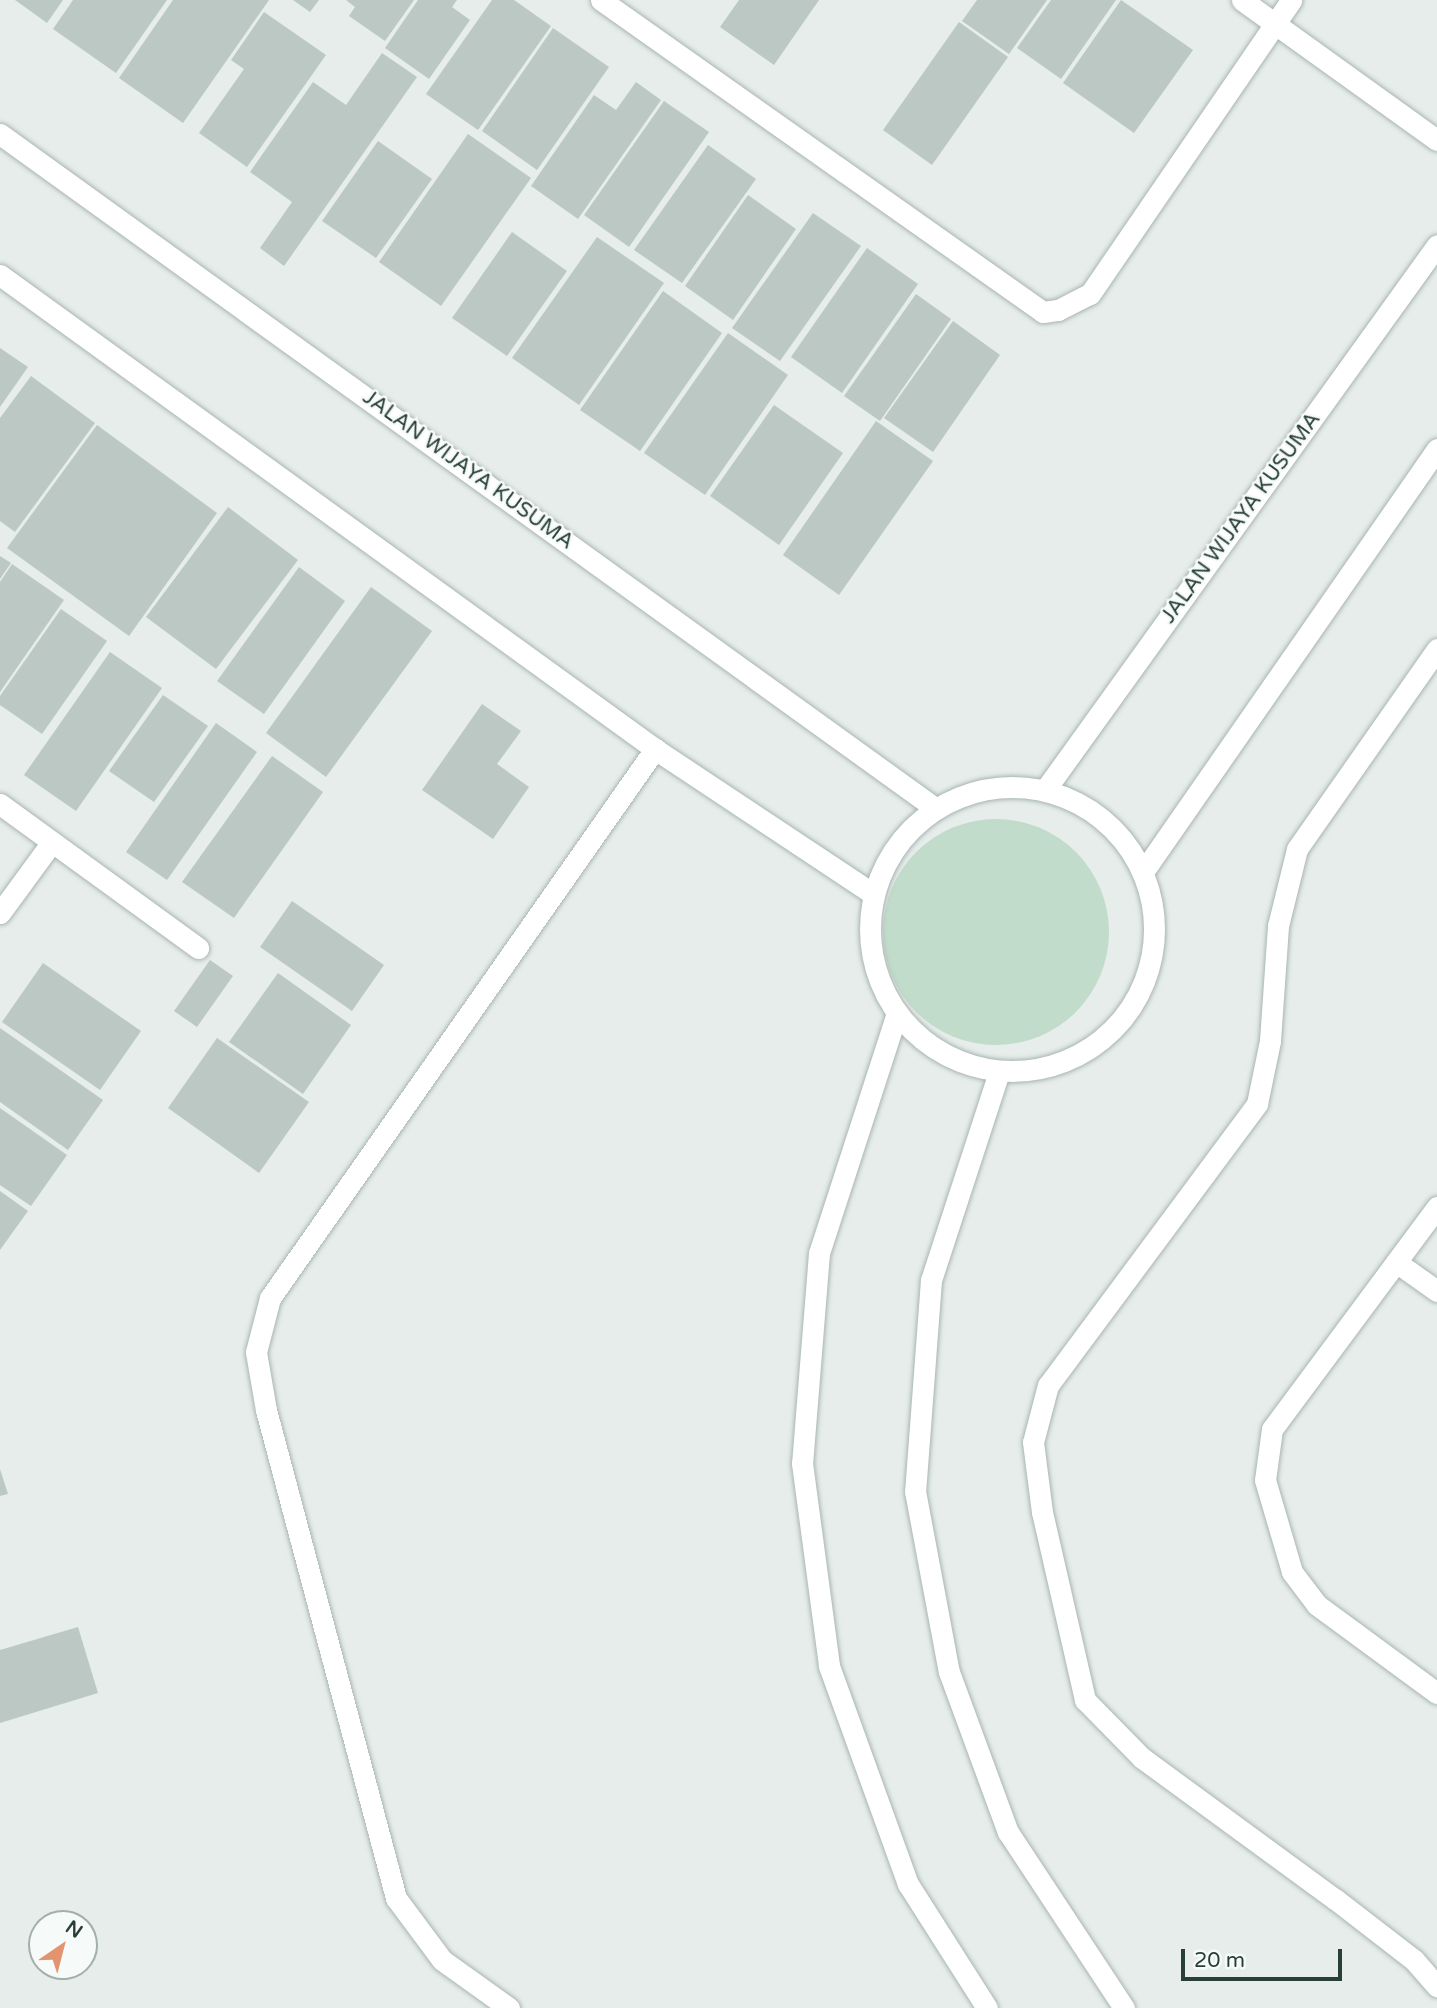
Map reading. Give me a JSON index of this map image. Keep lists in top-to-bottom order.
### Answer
{
  "streets": {
    "street": ["JALAN WIJAYA KUSUMA"]
  },
  "scale_bar": "20 m",
  "north": "top right"
}
